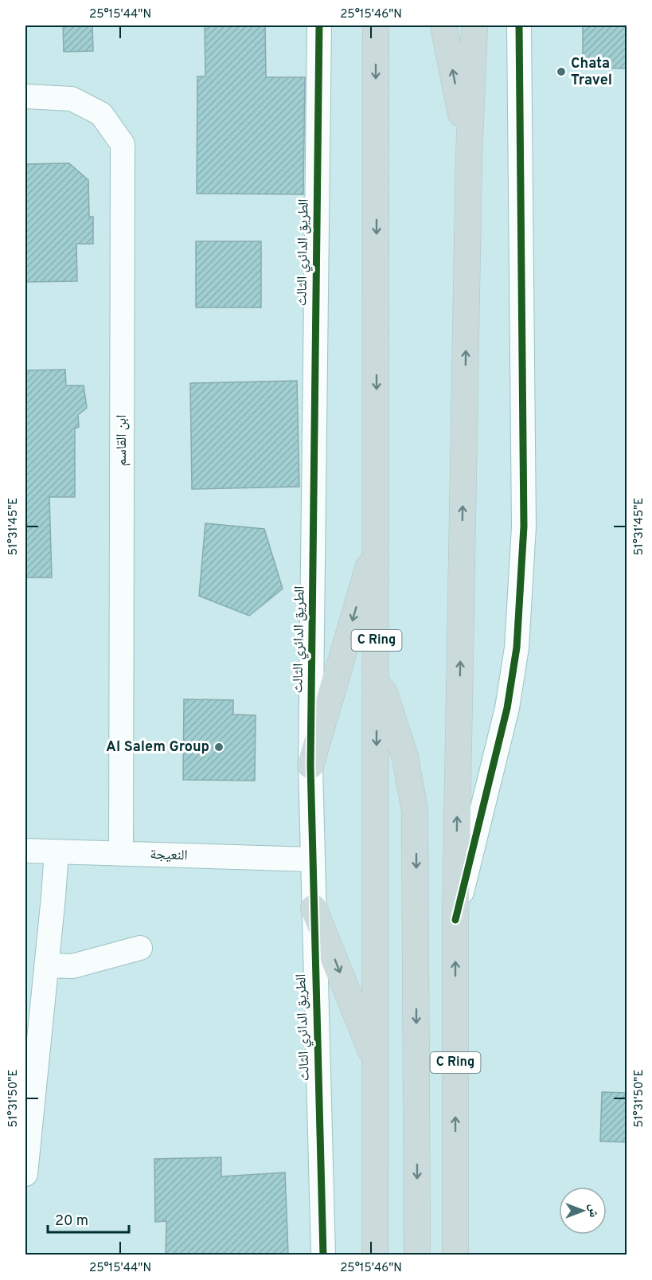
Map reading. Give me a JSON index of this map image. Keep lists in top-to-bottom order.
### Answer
{
  "streets": {
    "highway": ["C Ring"],
    "street": ["الطريق الدائري الثالث", "ابن القاسم", "النعيجة"]
  },
  "crossings": [
    ["الطريق الدائري الثالث", "النعيجة"],
    ["ابن القاسم", "النعيجة"]
  ],
  "places": ["Chata Travel", "Al Salem Group"],
  "scale_bar": "20 m",
  "north": "right",
  "coordinates": [
    "25°15'44\"N",
    "25°15'46\"N",
    "51°31'45\"E",
    "51°31'50\"E"
  ]
}
